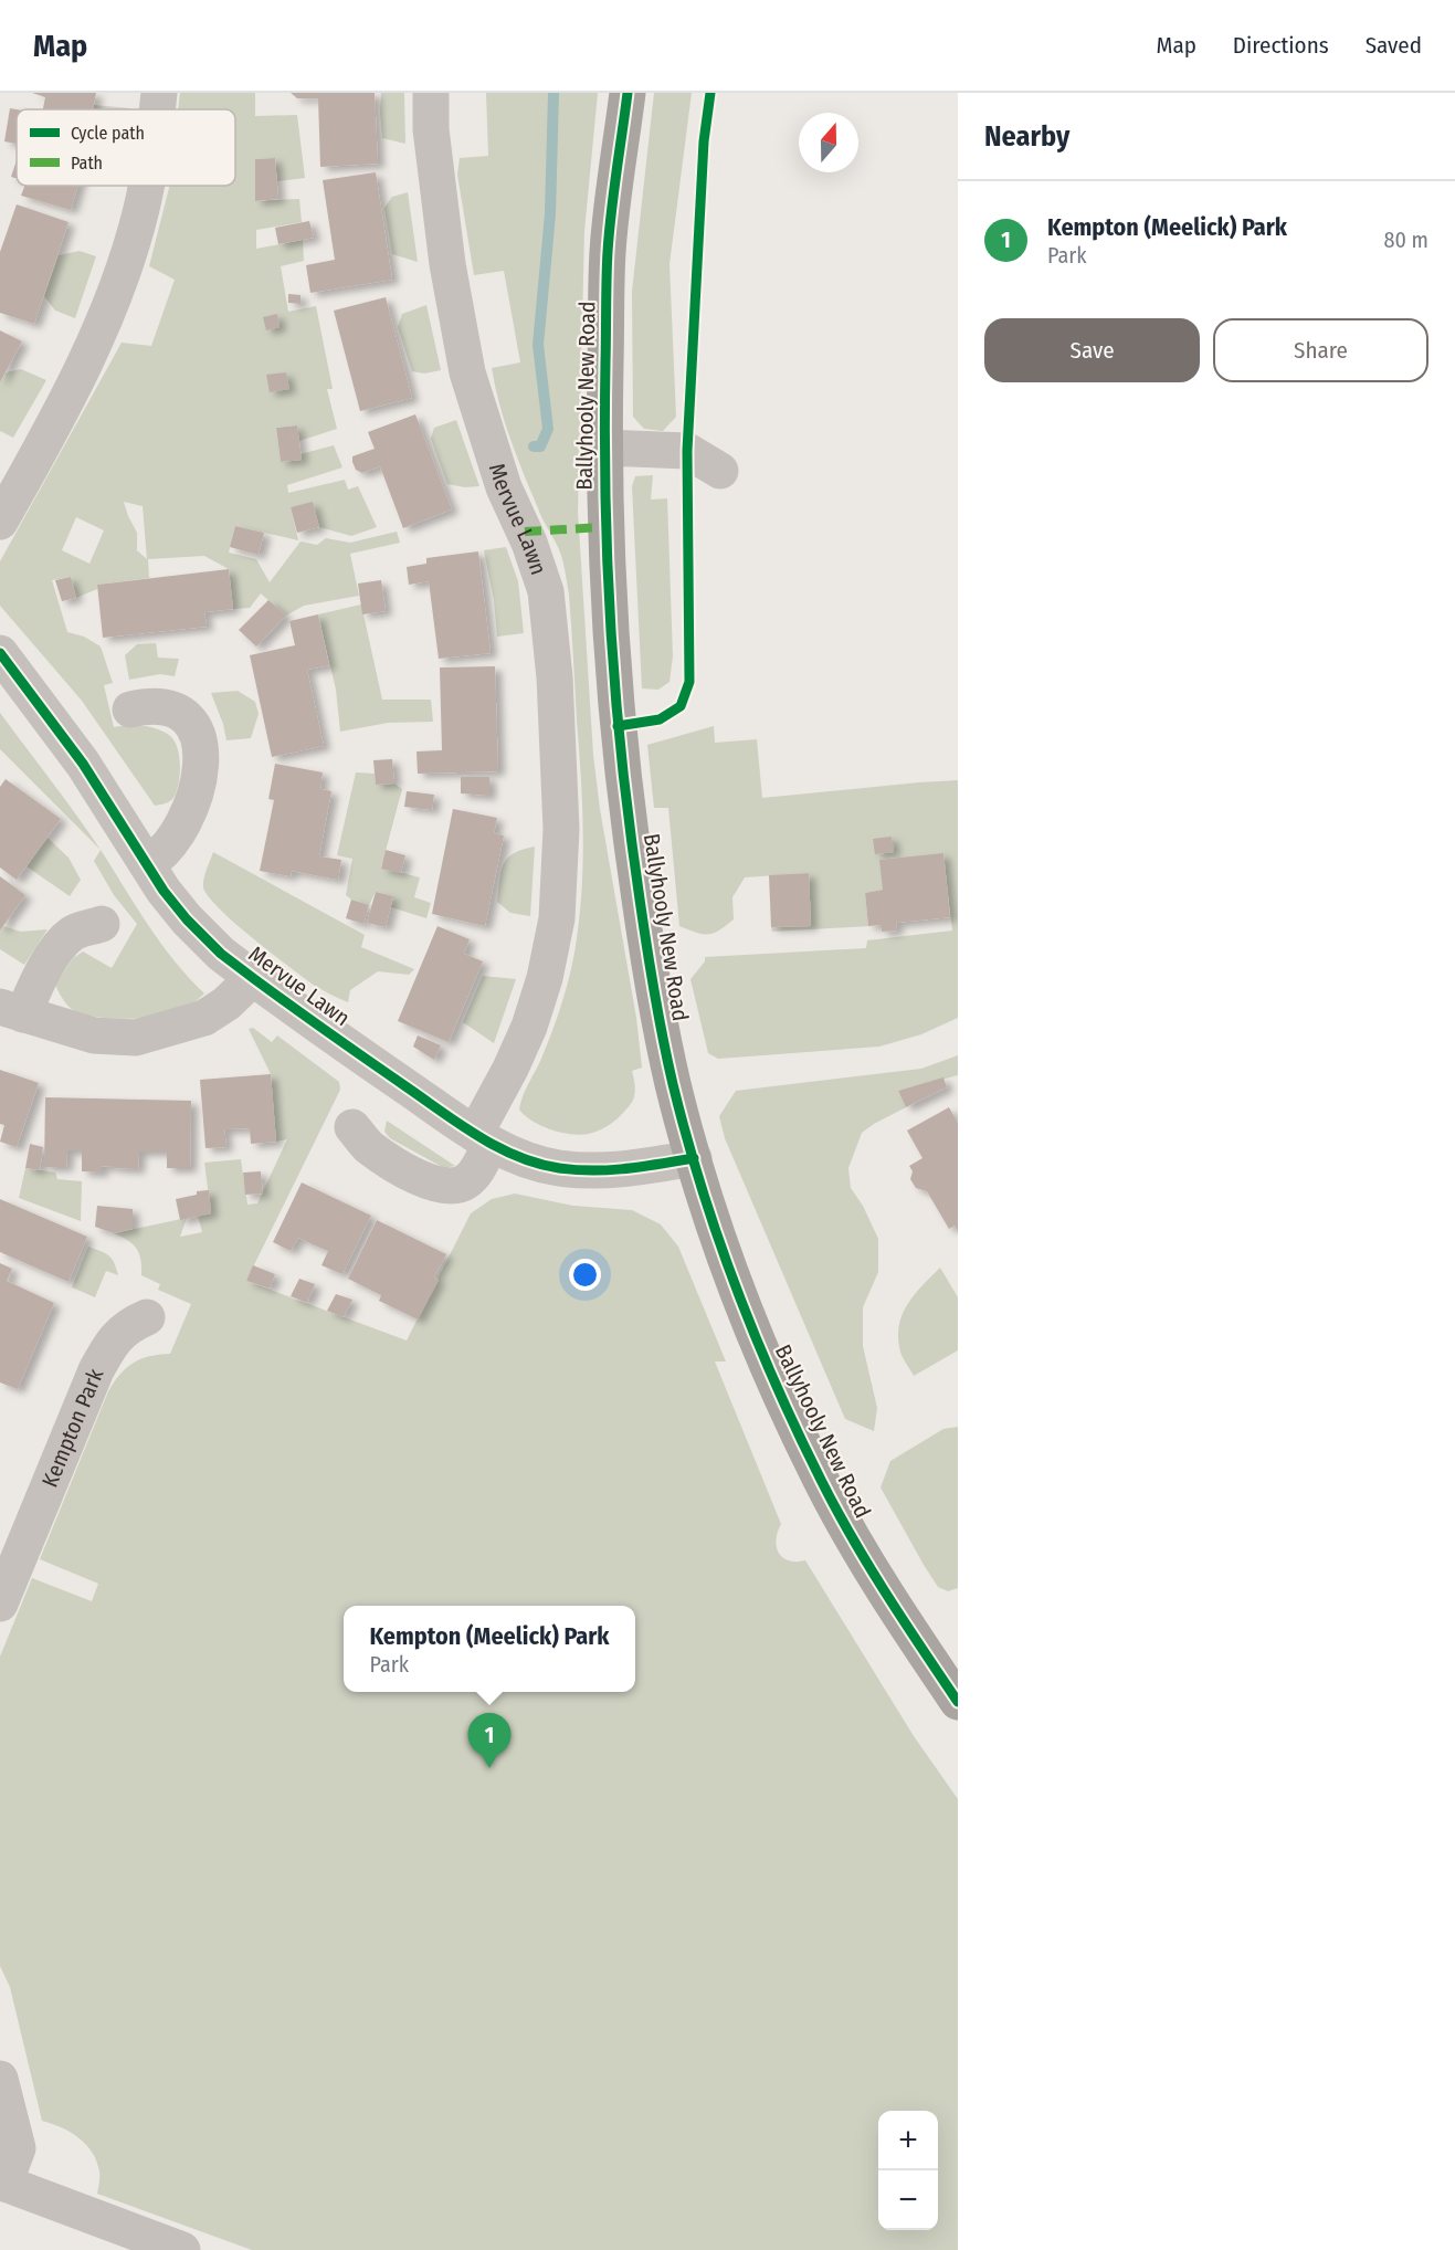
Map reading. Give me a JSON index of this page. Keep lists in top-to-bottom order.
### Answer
{
  "streets": {
    "main road": ["Ballyhooly New Road"],
    "street": ["Mervue Lawn", "Kempton Park"]
  },
  "crossings": [
    ["Ballyhooly New Road", "Mervue Lawn"]
  ],
  "legend": ["Cycle path", "Path"],
  "north": "top",
  "page": {
    "header": "Map",
    "nav": ["Map", "Directions", "Saved"],
    "heading": "Nearby",
    "list": [
      {
        "mark": "1",
        "name": "Kempton (Meelick) Park",
        "note": "Park",
        "value": "80 m"
      }
    ],
    "buttons": ["Save", "Share"],
    "popup": ["Kempton (Meelick) Park", "Park"],
    "pins": "1",
    "map_buttons": ["+", "−"]
  }
}
